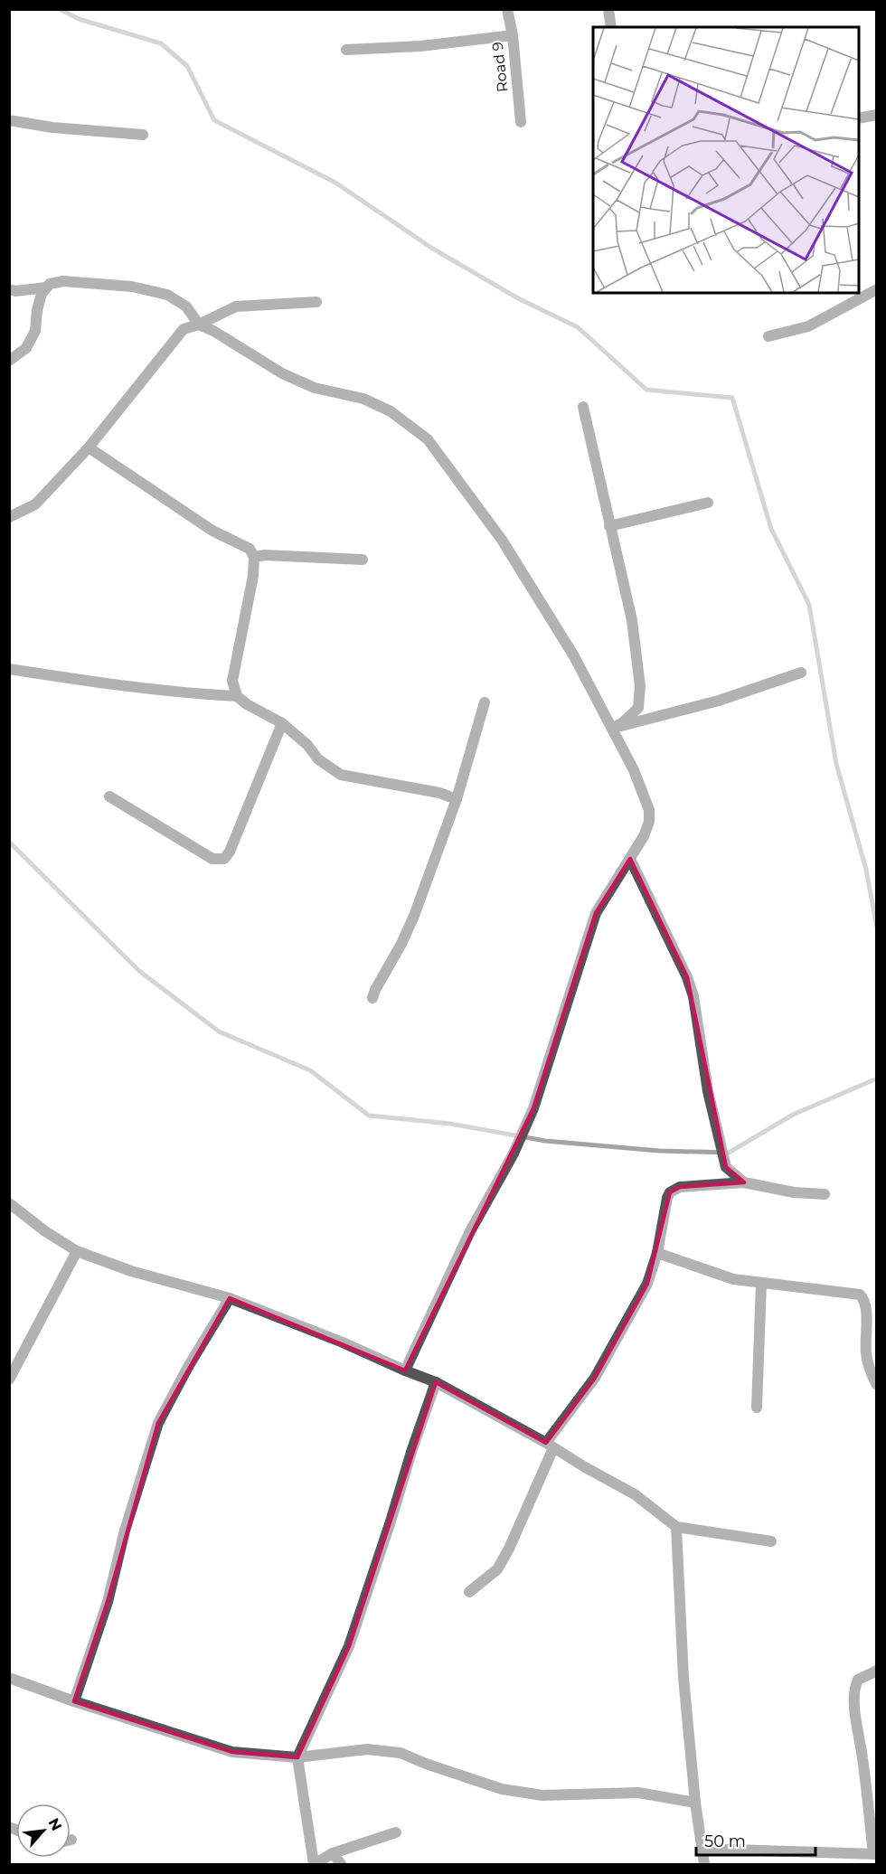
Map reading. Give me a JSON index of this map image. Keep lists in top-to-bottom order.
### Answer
{
  "streets": {
    "street": ["Road 9"]
  },
  "scale_bar": "50 m",
  "north": "top right"
}
